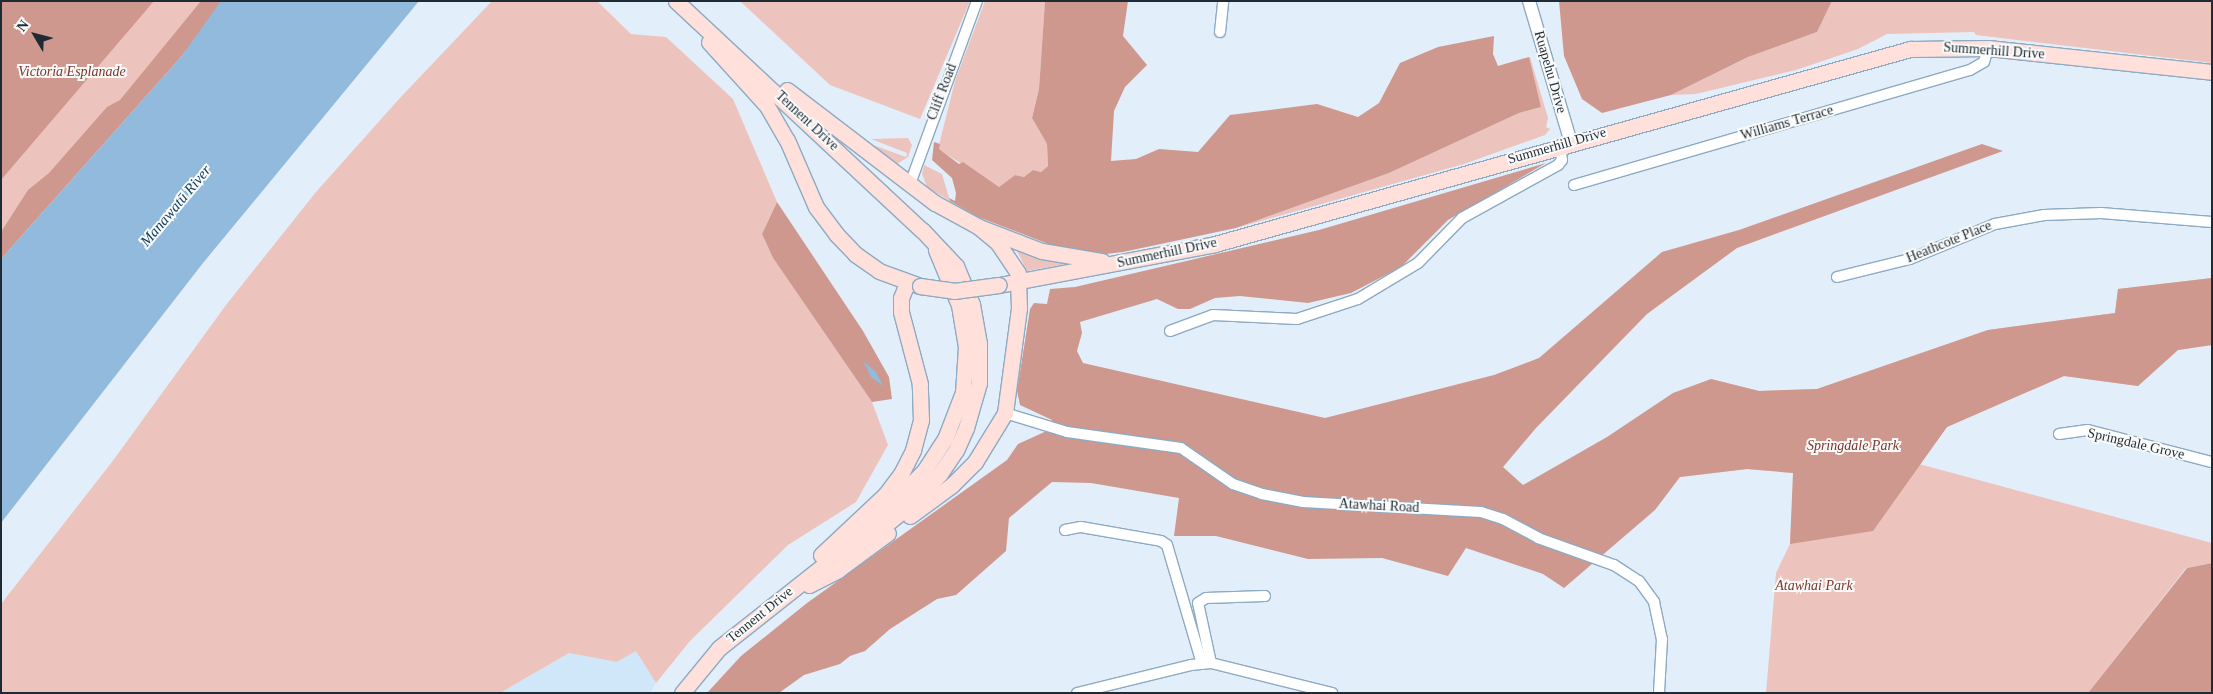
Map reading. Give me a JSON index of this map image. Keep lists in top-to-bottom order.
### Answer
{
  "streets": {
    "main road": ["Summerhill Drive", "Tennent Drive"],
    "street": [
      "Ruapehu Drive",
      "Cliff Road",
      "Williams Terrace",
      "Heathcote Place",
      "Springdale Grove",
      "Atawhai Road"
    ]
  },
  "crossings": [
    ["Summerhill Drive", "Ruapehu Drive"],
    ["Summerhill Drive", "Williams Terrace"]
  ],
  "water": ["Manawatū River"],
  "parks": ["Victoria Esplanade", "Springdale Park", "Atawhai Park"],
  "north": "top left"
}
